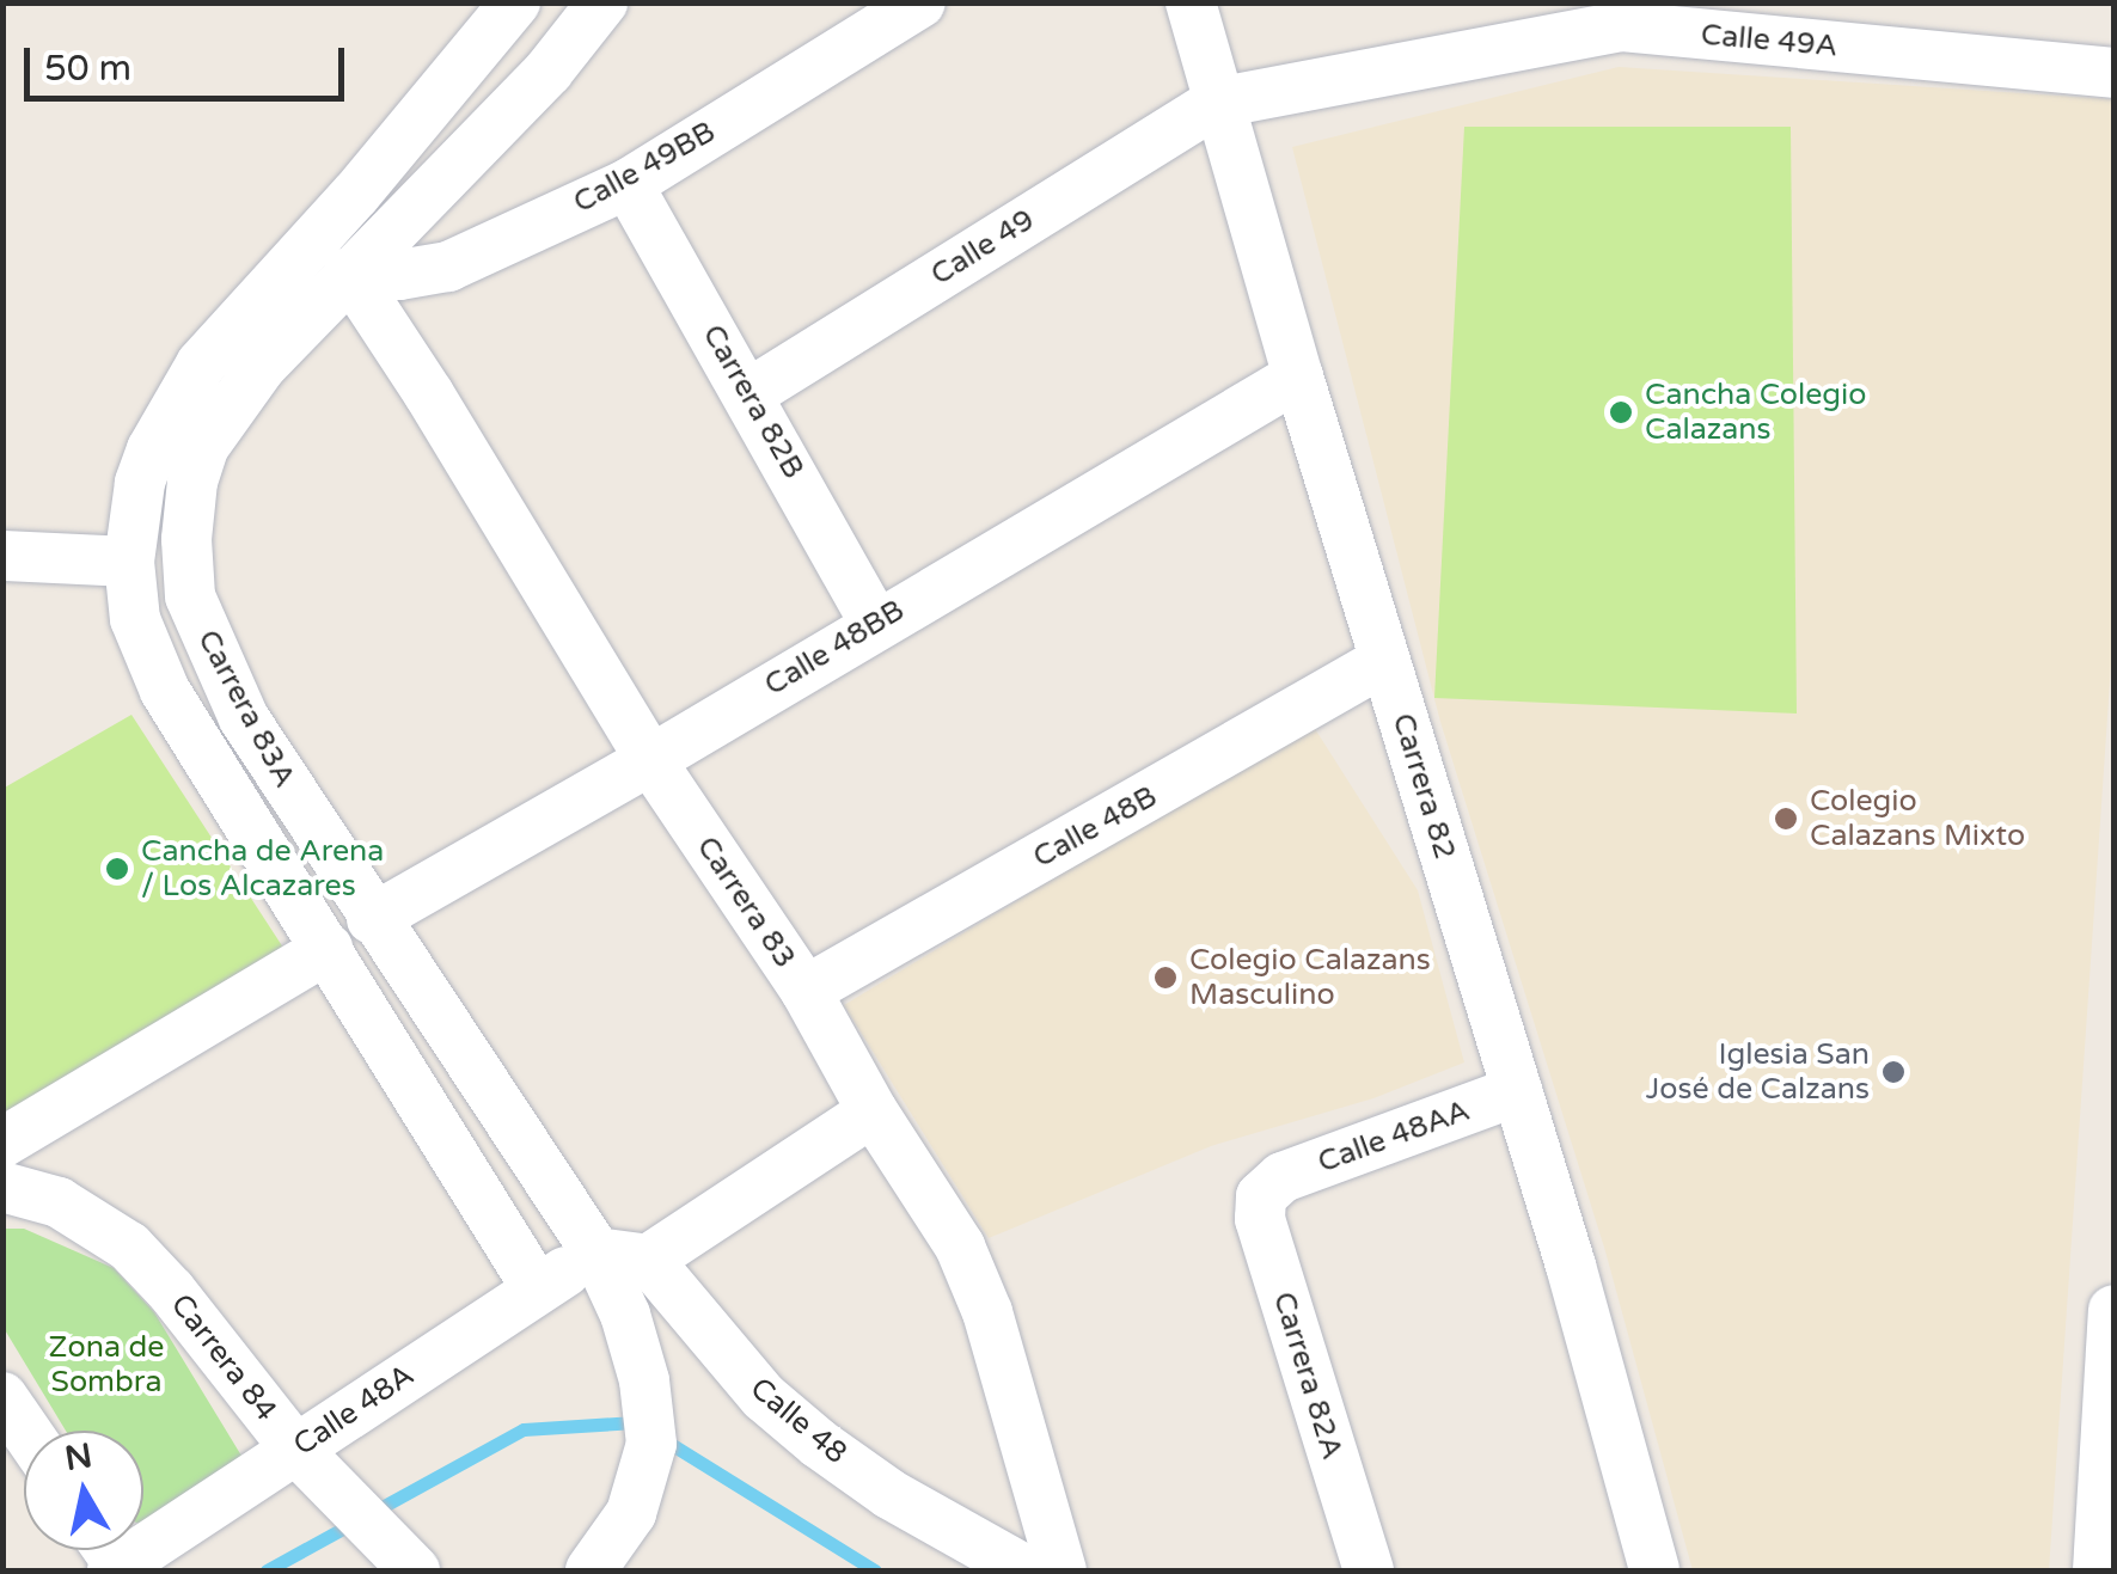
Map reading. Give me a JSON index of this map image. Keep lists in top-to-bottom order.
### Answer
{
  "streets": {
    "street": [
      "Calle 49A",
      "Calle 49BB",
      "Calle 49",
      "Carrera 82B",
      "Calle 48BB",
      "Carrera 83A",
      "Carrera 82",
      "Calle 48B",
      "Carrera 83",
      "Calle 48AA",
      "Carrera 84",
      "Carrera 82A",
      "Calle 48A",
      "Calle 48"
    ]
  },
  "crossings": [
    ["Calle 49A", "Calle 49"],
    ["Calle 49A", "Carrera 82"],
    ["Calle 49BB", "Carrera 82B"],
    ["Calle 49BB", "Carrera 83A"],
    ["Calle 49BB", "Carrera 83"],
    ["Calle 49", "Carrera 82B"],
    ["Calle 49", "Carrera 82"],
    ["Carrera 82B", "Calle 48BB"],
    ["Calle 48BB", "Carrera 83A"],
    ["Calle 48BB", "Carrera 82"],
    ["Calle 48BB", "Carrera 83"],
    ["Carrera 83A", "Carrera 83"],
    ["Carrera 83A", "Calle 48A"],
    ["Carrera 82", "Calle 48B"],
    ["Carrera 82", "Calle 48AA"],
    ["Calle 48B", "Carrera 83"],
    ["Calle 48AA", "Carrera 82A"],
    ["Carrera 84", "Calle 48A"]
  ],
  "parks": ["Zona de Sombra"],
  "places": [
    "Cancha Colegio Calazans",
    "Colegio Calazans Mixto",
    "Cancha de Arena / Los Alcazares",
    "Colegio Calazans Masculino",
    "Iglesia San José de Calzans"
  ],
  "scale_bar": "50 m",
  "north": "top"
}
